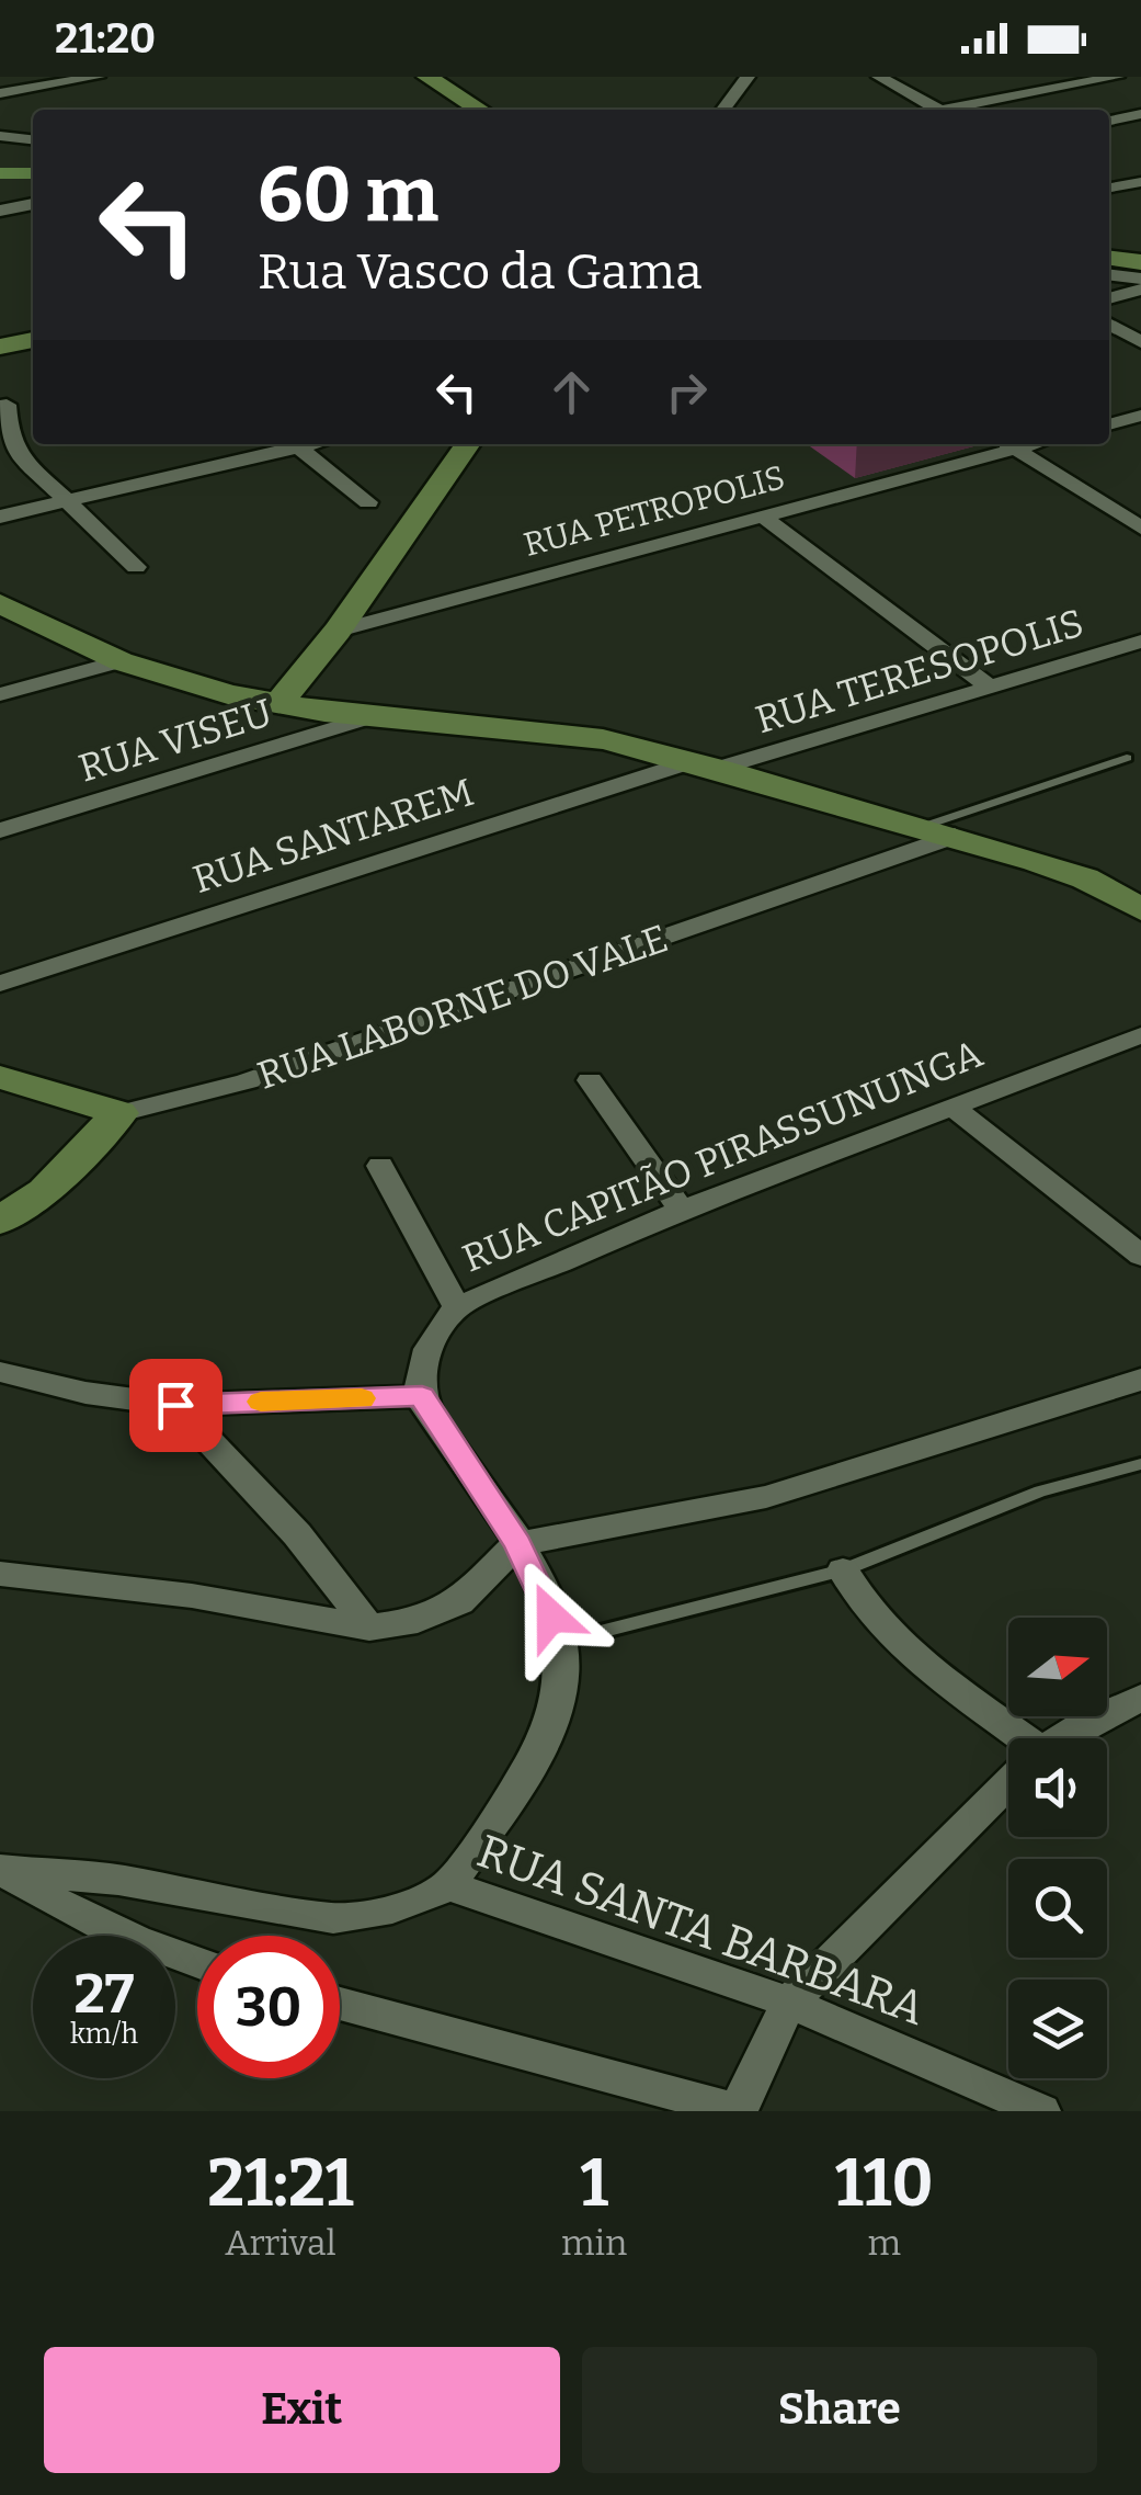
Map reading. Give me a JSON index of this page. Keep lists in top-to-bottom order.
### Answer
{
  "streets": {
    "street": [
      "RUA PETROPOLIS",
      "RUA TERESOPOLIS",
      "RUA VISEU",
      "RUA SANTAREM",
      "RUA LABORNE DO VALE",
      "RUA CAPITÃO PIRASSUNUNGA",
      "RUA SANTA BARBARA"
    ]
  },
  "crossings": [
    ["RUA TERESOPOLIS", "RUA SANTAREM"]
  ],
  "north": "right",
  "page": {
    "status": "21:20",
    "turn": ["60 m", "Rua Vasco da Gama"],
    "speed": "27 km/h",
    "limit": "30",
    "eta": [
      "21:21",
      "Arrival",
      "1",
      "min",
      "110",
      "m"
    ],
    "buttons": ["Exit", "Share"]
  }
}
